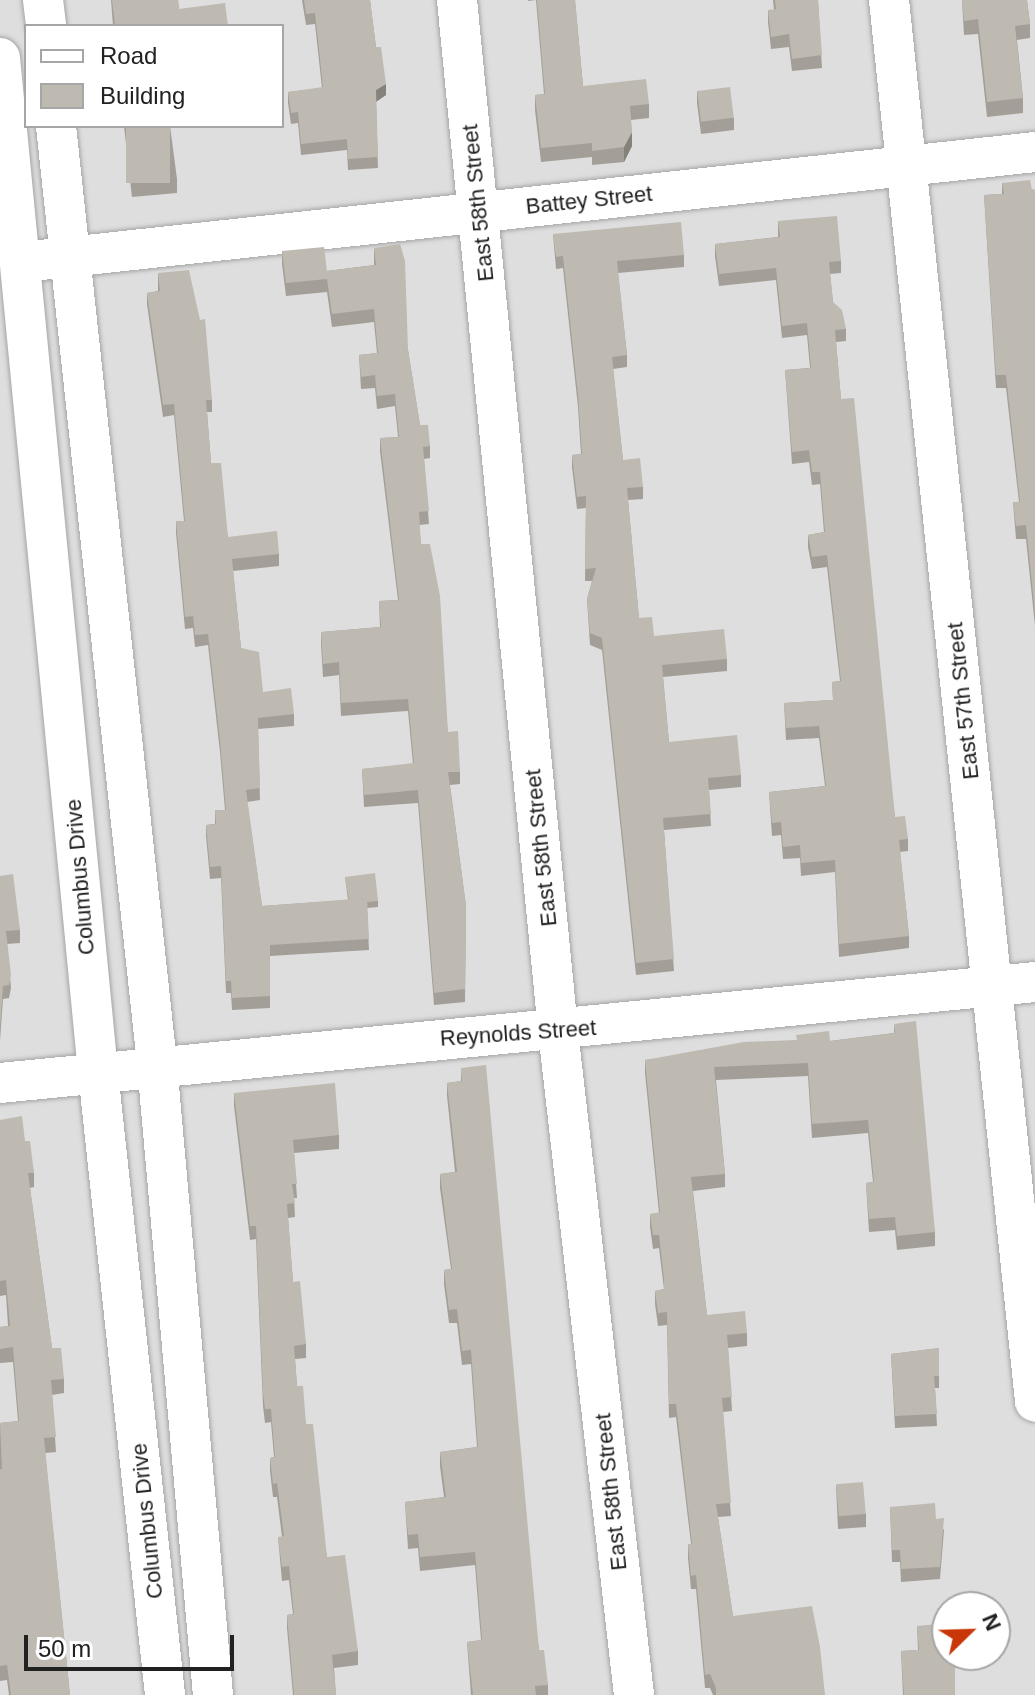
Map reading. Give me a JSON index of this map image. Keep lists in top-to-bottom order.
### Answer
{
  "streets": {
    "street": [
      "Battey Street",
      "East 58th Street",
      "East 57th Street",
      "Columbus Drive",
      "Reynolds Street"
    ]
  },
  "crossings": [
    ["Battey Street", "East 58th Street"],
    ["Battey Street", "East 57th Street"],
    ["Battey Street", "Columbus Drive"],
    ["East 58th Street", "Reynolds Street"],
    ["East 57th Street", "Reynolds Street"],
    ["Columbus Drive", "Reynolds Street"]
  ],
  "legend": ["Road", "Building"],
  "scale_bar": "50 m",
  "north": "top right"
}
